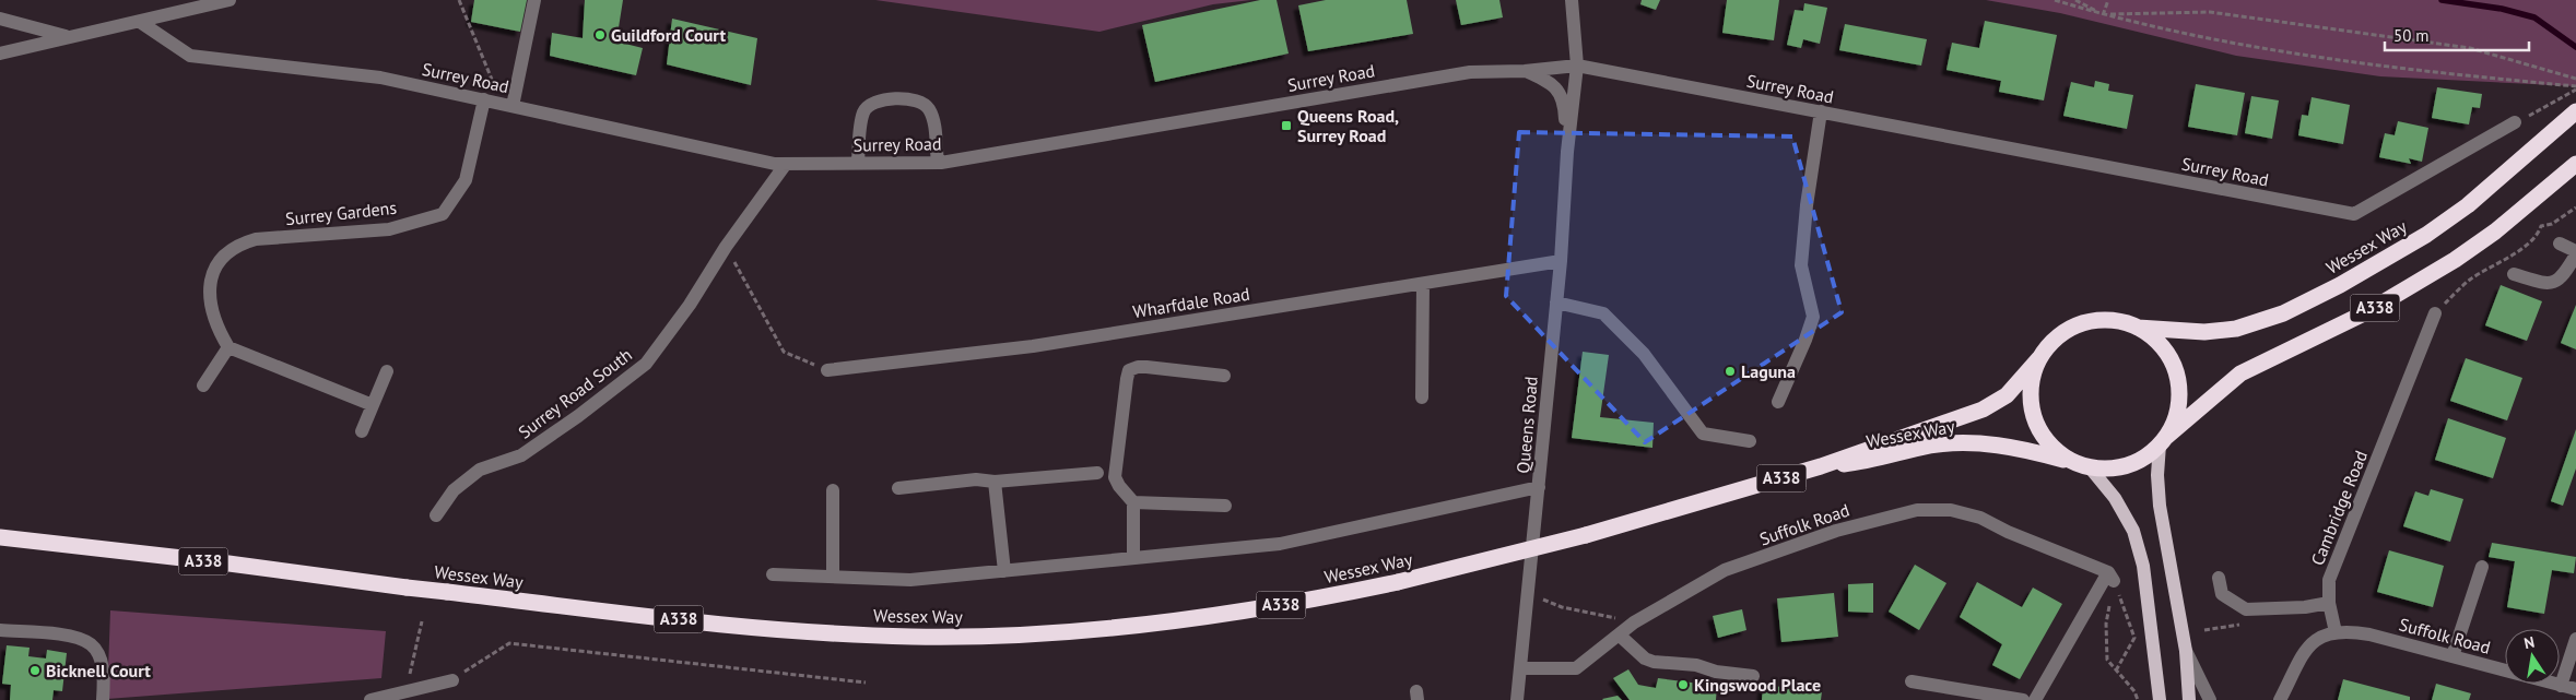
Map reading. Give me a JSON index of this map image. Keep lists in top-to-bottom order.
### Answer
{
  "streets": {
    "highway": ["Wessex Way", "A338"],
    "street": [
      "Surrey Road",
      "Surrey Gardens",
      "Wharfdale Road",
      "Surrey Road South",
      "Queens Road",
      "Cambridge Road",
      "Suffolk Road"
    ]
  },
  "crossings": [
    ["Surrey Road", "Surrey Gardens"],
    ["Surrey Road", "Surrey Road South"],
    ["Surrey Road", "Queens Road"],
    ["Wessex Way", "A338"],
    ["Wharfdale Road", "Queens Road"],
    ["Queens Road", "Suffolk Road"],
    ["Cambridge Road", "Suffolk Road"]
  ],
  "places": {
    "other": [
      "Guildford Court",
      "Laguna",
      "Bicknell Court",
      "Kingswood Place"
    ],
    "transit": ["Queens Road, Surrey Road"]
  },
  "scale_bar": "50 m",
  "north": "top"
}
